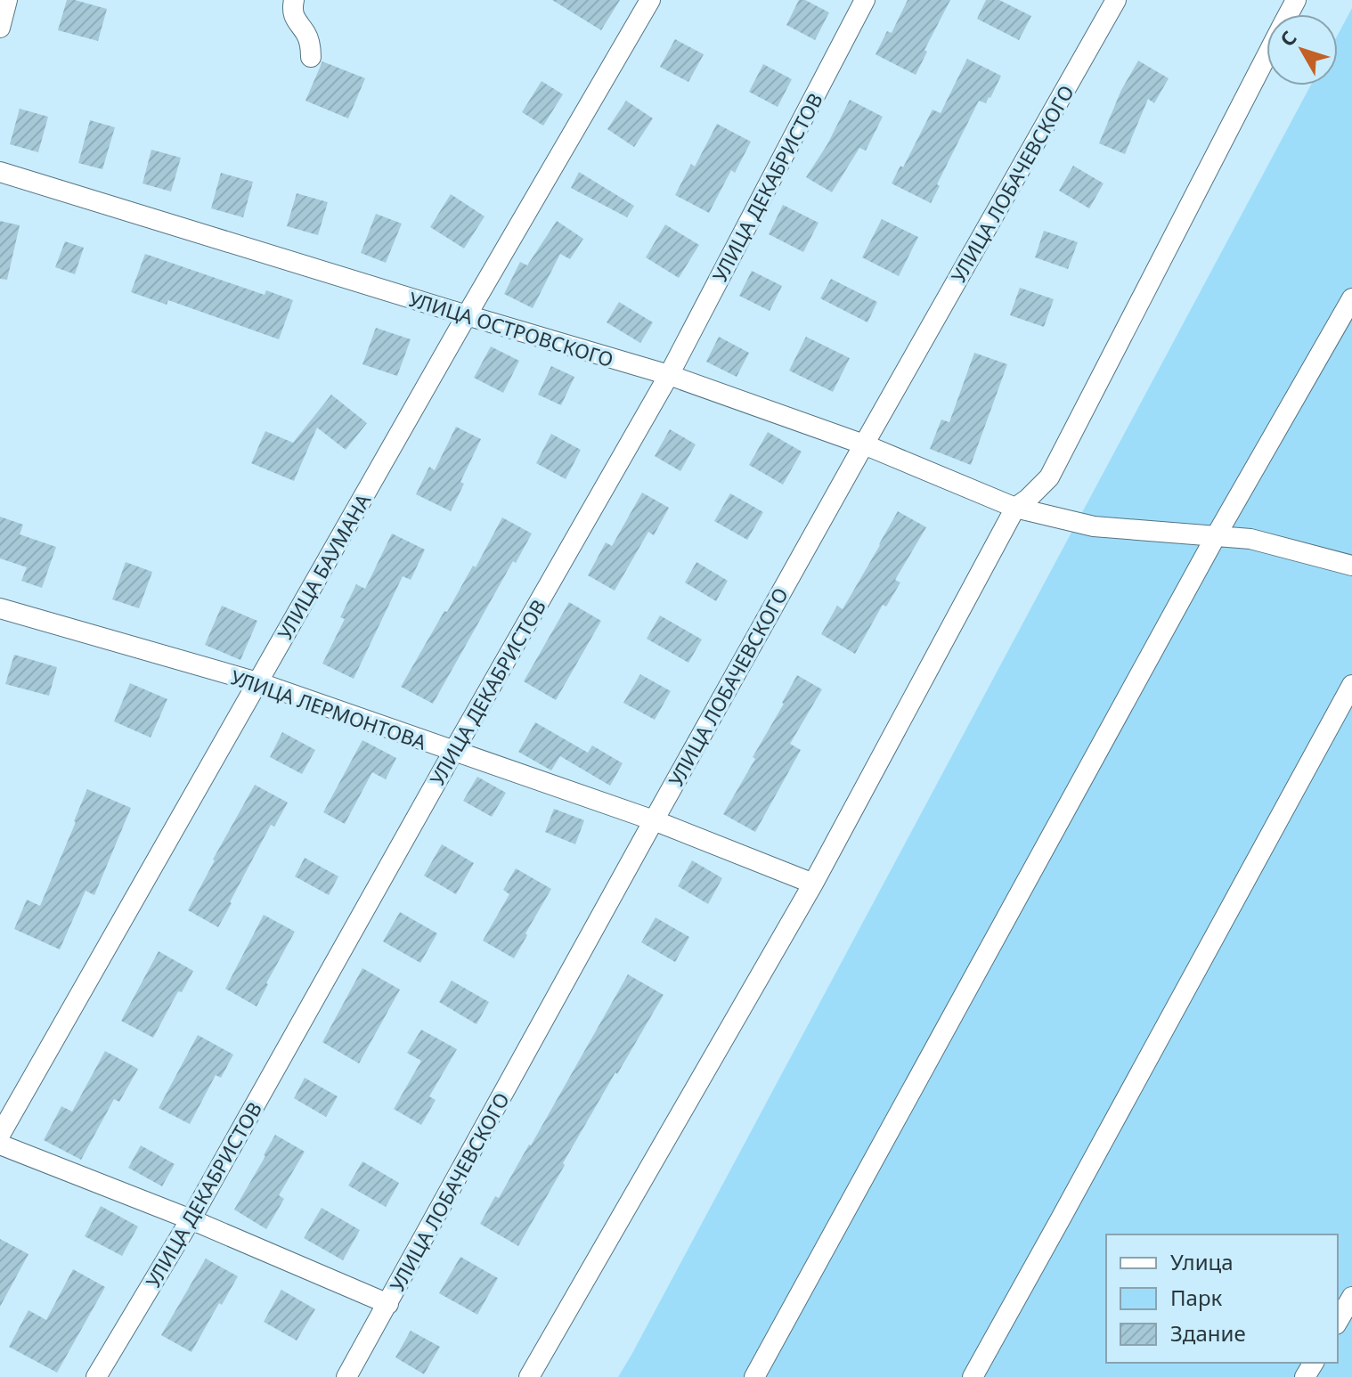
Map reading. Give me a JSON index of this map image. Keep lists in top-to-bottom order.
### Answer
{
  "streets": {
    "street": [
      "УЛИЦА ЛОБАЧЕВСКОГО",
      "УЛИЦА ДЕКАБРИСТОВ",
      "УЛИЦА ОСТРОВСКОГО",
      "УЛИЦА БАУМАНА",
      "УЛИЦА ЛЕРМОНТОВА"
    ]
  },
  "crossings": [
    ["УЛИЦА ЛОБАЧЕВСКОГО", "УЛИЦА ОСТРОВСКОГО"],
    ["УЛИЦА ЛОБАЧЕВСКОГО", "УЛИЦА ЛЕРМОНТОВА"],
    ["УЛИЦА ДЕКАБРИСТОВ", "УЛИЦА ОСТРОВСКОГО"],
    ["УЛИЦА ДЕКАБРИСТОВ", "УЛИЦА ЛЕРМОНТОВА"],
    ["УЛИЦА ОСТРОВСКОГО", "УЛИЦА БАУМАНА"],
    ["УЛИЦА БАУМАНА", "УЛИЦА ЛЕРМОНТОВА"]
  ],
  "legend": ["Улица", "Парк", "Здание"],
  "north": "top left"
}
